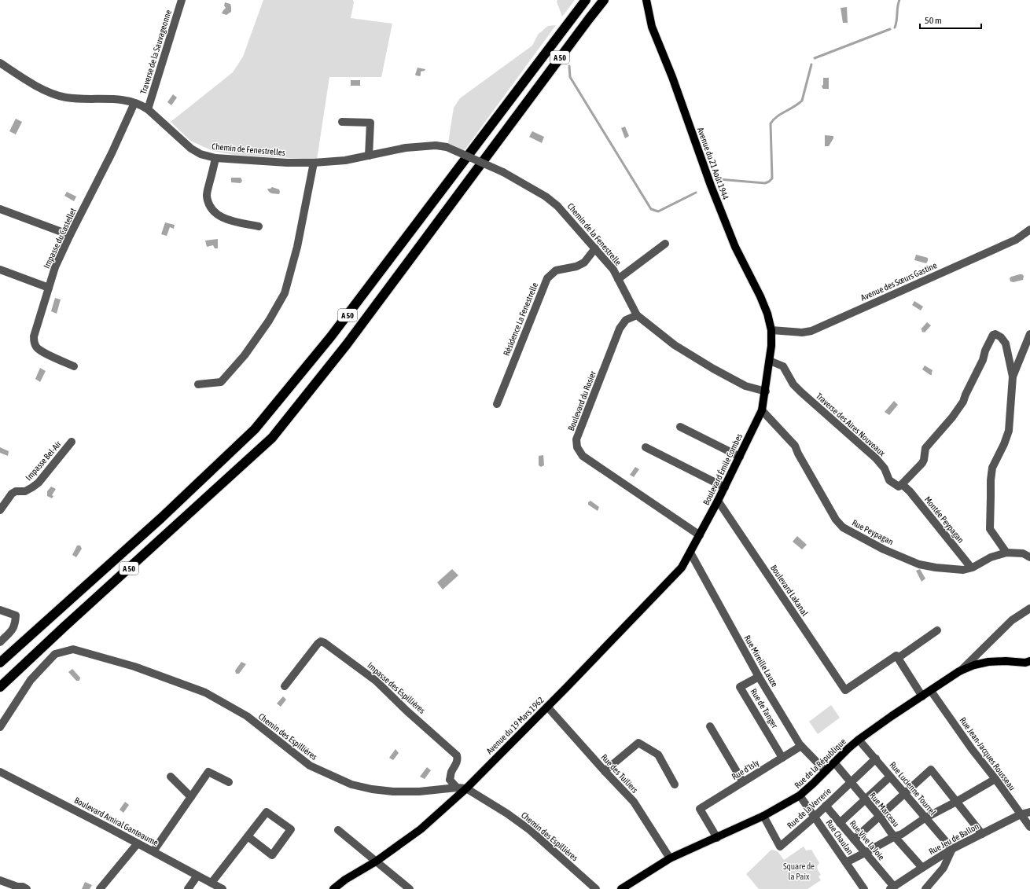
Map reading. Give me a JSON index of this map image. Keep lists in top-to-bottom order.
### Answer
{
  "streets": {
    "highway": ["A 50"],
    "main road": [
      "Avenue du 21 Août 1944",
      "Boulevard Émile Combes",
      "Avenue du 19 Mars 1962",
      "Rue de la République"
    ],
    "street": [
      "Traverse de la Sauvageonne",
      "Chemin de Fenestrelles",
      "Chemin de la Fenestrelle",
      "Impasse du Castellet",
      "Avenue des Sœurs Gastine",
      "Résidence La Fenestrelle",
      "Boulevard du Rosier",
      "Traverse des Aires Nouveaux",
      "Impasse Bel-Air",
      "Montée Peypagan",
      "Rue Peypagan",
      "Boulevard Lakanal",
      "Rue Mireille Lauze",
      "Impasse des Espillières",
      "Rue de Tanger",
      "Chemin des Espillières",
      "Rue Jean-Jacques Rousseau",
      "Rue d'Isly",
      "Rue des Tuiliers",
      "Rue Lucienne Tourrel",
      "Rue de la Verrerie",
      "Rue Marceau",
      "Boulevard Amiral Ganteaume",
      "Rue Chaulan",
      "Rue Jeu de Ballon",
      "Rue Vive la Joie"
    ]
  },
  "crossings": [
    ["Traverse de la Sauvageonne", "Chemin de Fenestrelles"],
    ["Chemin de Fenestrelles", "Chemin de la Fenestrelle"],
    ["Chemin de Fenestrelles", "Impasse du Castellet"],
    ["Avenue du 21 Août 1944", "Avenue des Sœurs Gastine"],
    ["Avenue du 21 Août 1944", "Traverse des Aires Nouveaux"],
    ["Avenue du 21 Août 1944", "Boulevard Émile Combes"],
    ["Chemin de la Fenestrelle", "Résidence La Fenestrelle"],
    ["Chemin de la Fenestrelle", "Boulevard du Rosier"],
    ["Chemin de la Fenestrelle", "Boulevard Émile Combes"],
    ["Boulevard du Rosier", "Boulevard Émile Combes"],
    ["Traverse des Aires Nouveaux", "Boulevard Émile Combes"],
    ["Traverse des Aires Nouveaux", "Montée Peypagan"],
    ["Boulevard Émile Combes", "Rue Peypagan"],
    ["Boulevard Émile Combes", "Boulevard Lakanal"],
    ["Boulevard Émile Combes", "Rue Mireille Lauze"],
    ["Boulevard Émile Combes", "Avenue du 19 Mars 1962"],
    ["Montée Peypagan", "Rue Peypagan"],
    ["Rue Mireille Lauze", "Rue de Tanger"],
    ["Rue Mireille Lauze", "Avenue du 19 Mars 1962"],
    ["Rue Mireille Lauze", "Rue de la République"],
    ["Rue Mireille Lauze", "Rue d'Isly"],
    ["Impasse des Espillières", "Chemin des Espillières"],
    ["Rue de Tanger", "Rue d'Isly"],
    ["Avenue du 19 Mars 1962", "Chemin des Espillières"],
    ["Avenue du 19 Mars 1962", "Rue des Tuiliers"],
    ["Rue Jean-Jacques Rousseau", "Rue de la République"],
    ["Rue Jean-Jacques Rousseau", "Rue Jeu de Ballon"],
    ["Rue de la République", "Rue d'Isly"],
    ["Rue de la République", "Rue des Tuiliers"],
    ["Rue de la République", "Rue Lucienne Tourrel"],
    ["Rue de la République", "Rue de la Verrerie"],
    ["Rue de la République", "Rue Marceau"],
    ["Rue de la République", "Rue Chaulan"],
    ["Rue Lucienne Tourrel", "Rue de la Verrerie"],
    ["Rue Lucienne Tourrel", "Rue Jeu de Ballon"],
    ["Rue de la Verrerie", "Rue Marceau"],
    ["Rue de la Verrerie", "Rue Chaulan"],
    ["Rue de la Verrerie", "Rue Vive la Joie"],
    ["Rue Marceau", "Rue Jeu de Ballon"],
    ["Rue Jeu de Ballon", "Rue Vive la Joie"]
  ],
  "parks": ["Square de la Paix"],
  "scale_bar": "50 m"
}
